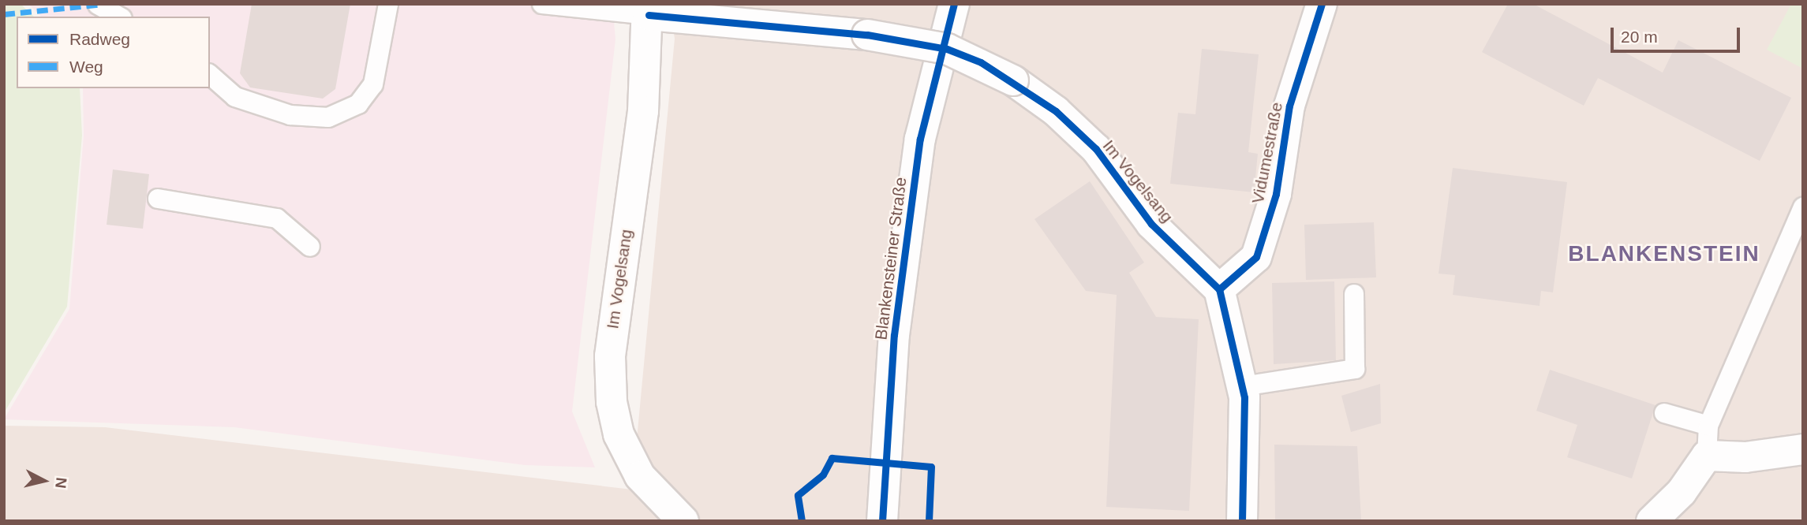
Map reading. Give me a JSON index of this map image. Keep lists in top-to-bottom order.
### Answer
{
  "streets": {
    "street": ["Vidumestraße", "Im Vogelsang", "Blankensteiner Straße"]
  },
  "crossings": [
    ["Vidumestraße", "Im Vogelsang"]
  ],
  "districts": ["BLANKENSTEIN"],
  "legend": ["Radweg", "Weg"],
  "scale_bar": "20 m",
  "north": "right"
}
